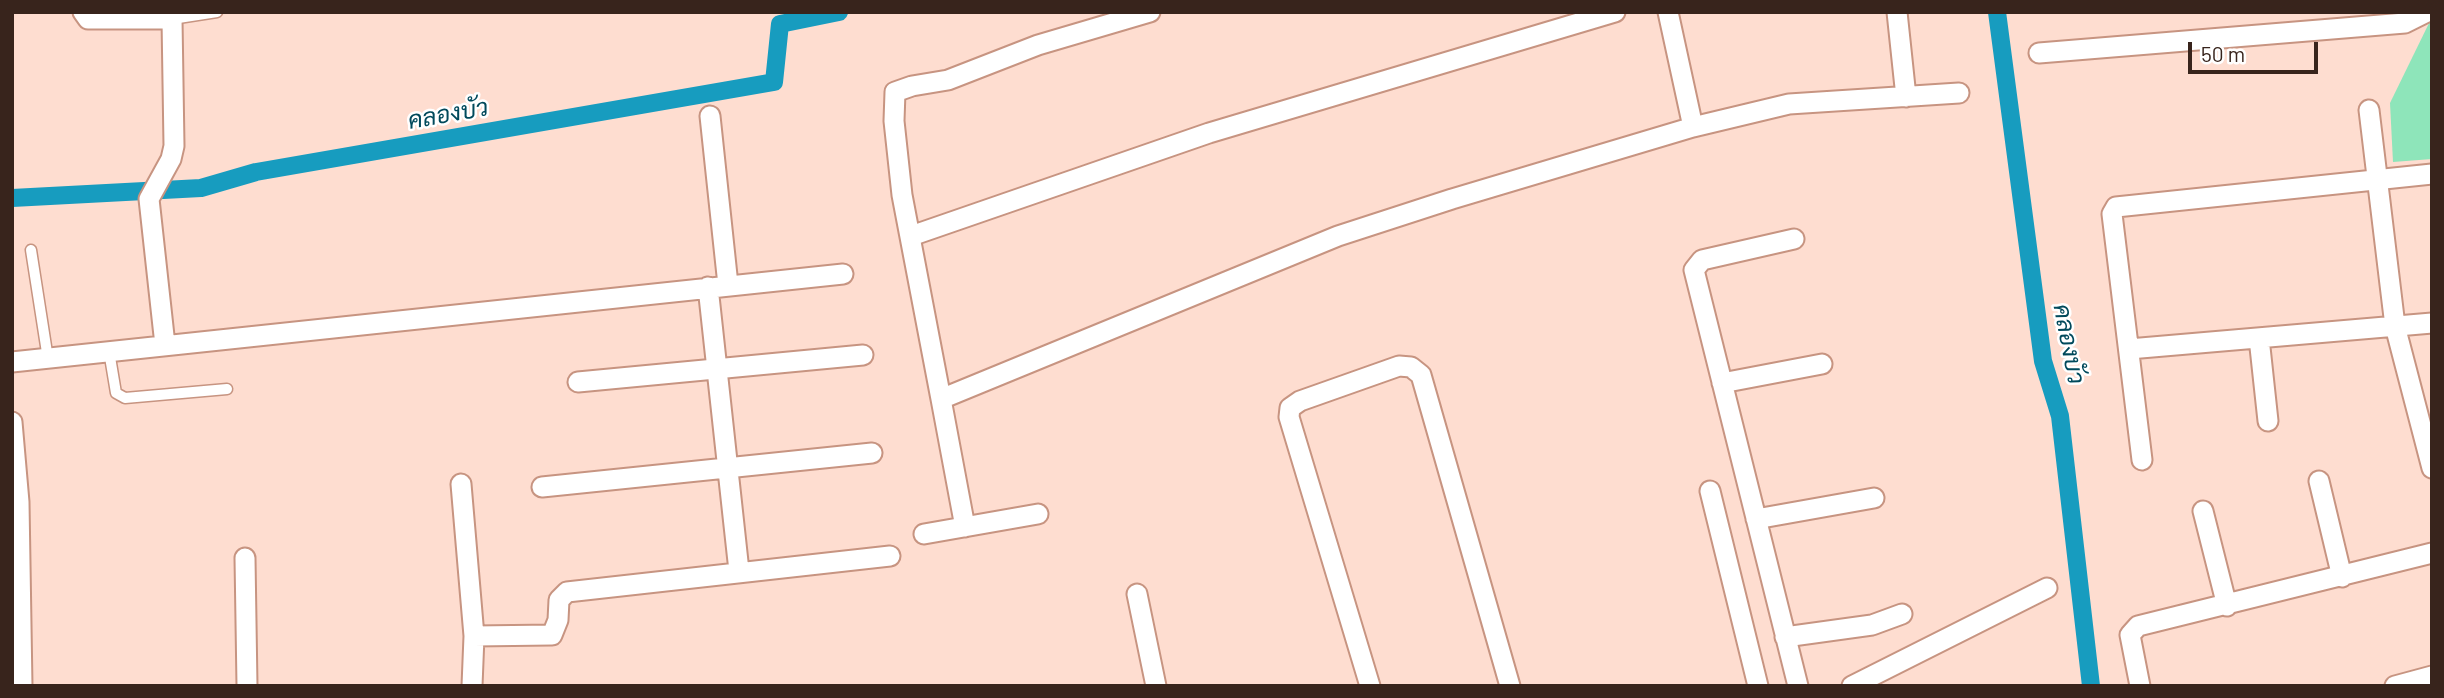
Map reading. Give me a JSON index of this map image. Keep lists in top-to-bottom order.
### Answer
{
  "water": ["คลองบัว"],
  "scale_bar": "50 m"
}
